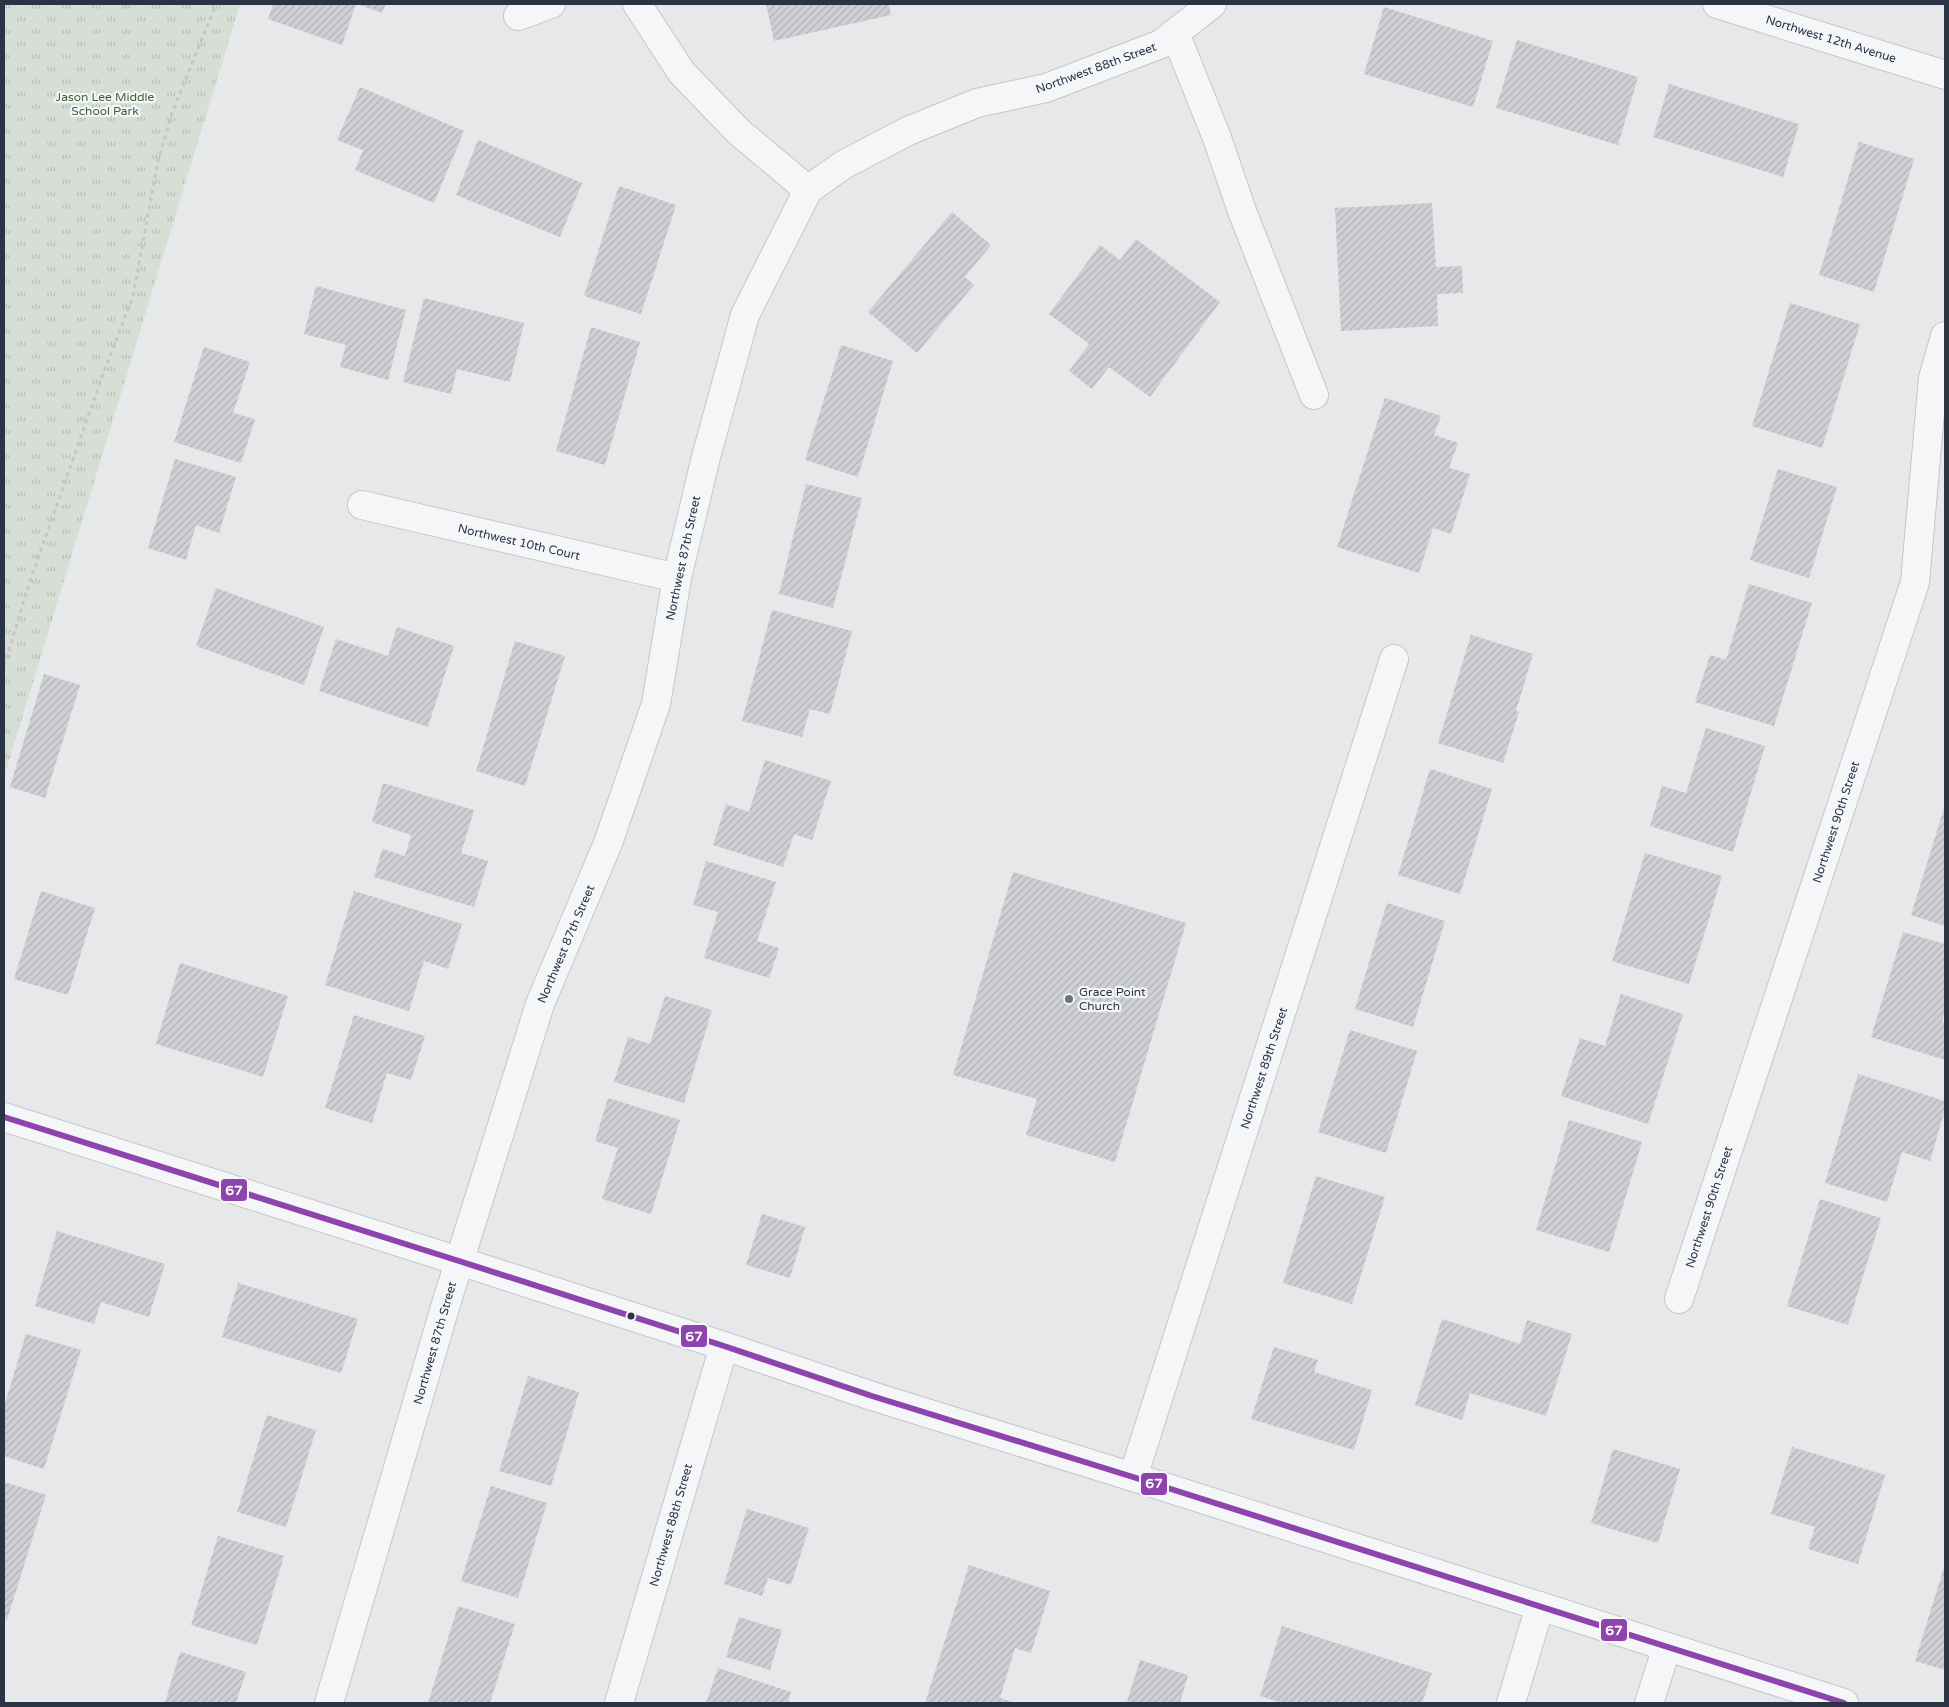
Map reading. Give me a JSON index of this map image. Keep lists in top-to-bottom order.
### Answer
{
  "streets": {
    "street": [
      "Northwest 12th Avenue",
      "Northwest 88th Street",
      "Northwest 10th Court",
      "Northwest 87th Street",
      "Northwest 90th Street",
      "Northwest 89th Street"
    ]
  },
  "crossings": [
    ["Northwest 88th Street", "Northwest 87th Street"],
    ["Northwest 10th Court", "Northwest 87th Street"]
  ],
  "parks": ["Jason Lee Middle School Park"],
  "places": ["Grace Point Church"],
  "lines": ["transit line 67"]
}
